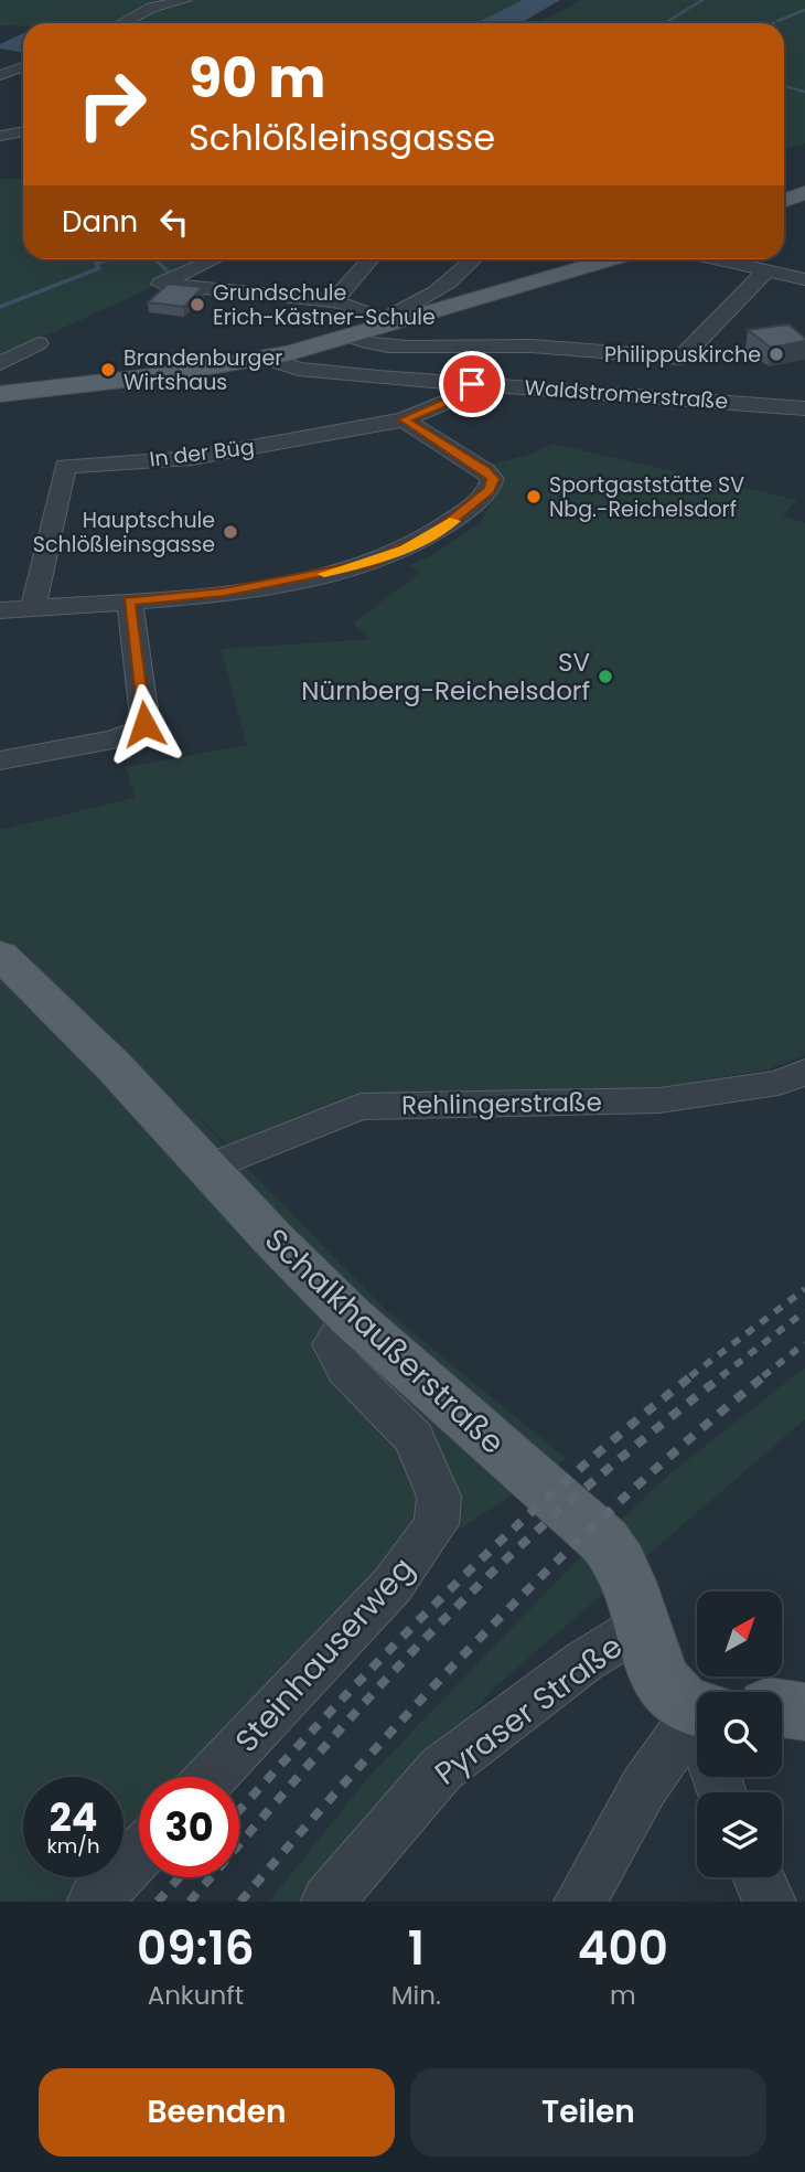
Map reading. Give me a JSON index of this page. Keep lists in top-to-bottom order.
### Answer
{
  "streets": {
    "main road": ["Schalkhaußerstraße"],
    "street": [
      "Waldstromerstraße",
      "In der Büg",
      "Rehlingerstraße",
      "Steinhauserweg",
      "Pyraser Straße"
    ]
  },
  "crossings": [
    ["Waldstromerstraße", "In der Büg"],
    ["Rehlingerstraße", "Schalkhaußerstraße"],
    ["Schalkhaußerstraße", "Steinhauserweg"],
    ["Schalkhaußerstraße", "Pyraser Straße"]
  ],
  "places": [
    "Grundschule Erich-Kästner-Schule",
    "Philippuskirche",
    "Brandenburger Wirtshaus",
    "Sportgaststätte SV Nbg.-Reichelsdorf",
    "Hauptschule Schlößleinsgasse",
    "SV Nürnberg-Reichelsdorf"
  ],
  "north": "top right",
  "page": {
    "turn": ["90 m", "Schlößleinsgasse"],
    "then": "Dann",
    "speed": "24 km/h",
    "limit": "30",
    "eta": [
      "09:16",
      "Ankunft",
      "1",
      "Min.",
      "400",
      "m"
    ],
    "buttons": ["Beenden", "Teilen"]
  }
}
